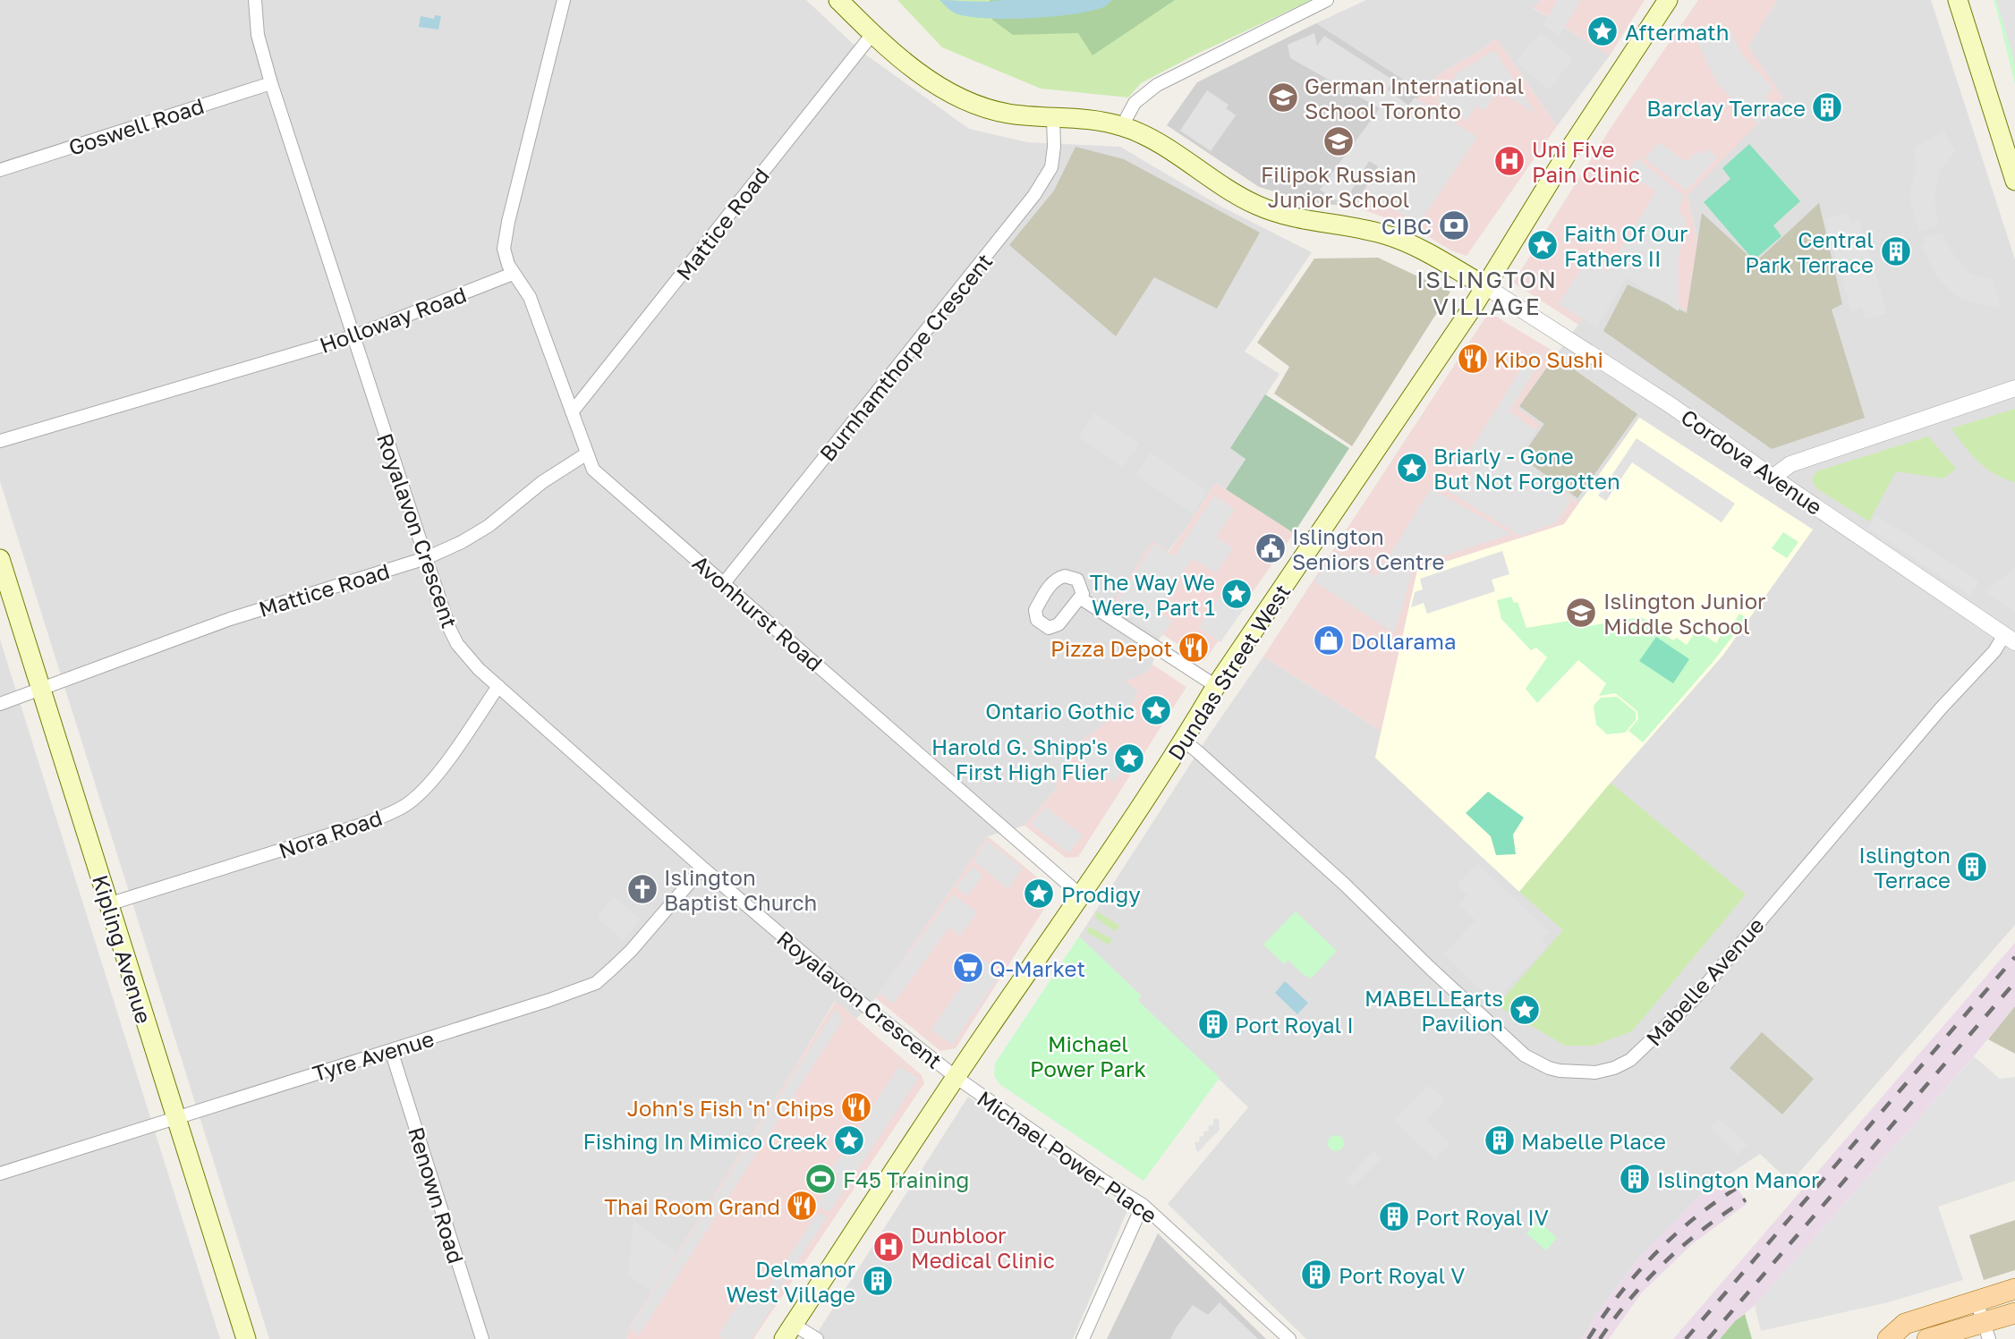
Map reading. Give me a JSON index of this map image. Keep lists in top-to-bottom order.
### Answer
{
  "streets": {
    "main road": ["Dundas Street West", "Kipling Avenue"],
    "street": [
      "Goswell Road",
      "Mattice Road",
      "Holloway Road",
      "Burnhamthorpe Crescent",
      "Cordova Avenue",
      "Royalavon Crescent",
      "Avonhurst Road",
      "Nora Road",
      "Mabelle Avenue",
      "Tyre Avenue",
      "Michael Power Place",
      "Renown Road"
    ]
  },
  "crossings": [
    ["Goswell Road", "Royalavon Crescent"],
    ["Mattice Road", "Royalavon Crescent"],
    ["Mattice Road", "Avonhurst Road"],
    ["Mattice Road", "Kipling Avenue"],
    ["Holloway Road", "Royalavon Crescent"],
    ["Holloway Road", "Avonhurst Road"],
    ["Burnhamthorpe Crescent", "Avonhurst Road"],
    ["Cordova Avenue", "Dundas Street West"],
    ["Cordova Avenue", "Mabelle Avenue"],
    ["Royalavon Crescent", "Dundas Street West"],
    ["Royalavon Crescent", "Nora Road"],
    ["Royalavon Crescent", "Tyre Avenue"],
    ["Royalavon Crescent", "Michael Power Place"],
    ["Avonhurst Road", "Dundas Street West"],
    ["Dundas Street West", "Mabelle Avenue"],
    ["Dundas Street West", "Michael Power Place"],
    ["Nora Road", "Kipling Avenue"],
    ["Kipling Avenue", "Tyre Avenue"],
    ["Tyre Avenue", "Renown Road"]
  ],
  "districts": ["ISLINGTON VILLAGE"],
  "parks": ["Michael Power Park"],
  "places": {
    "place": [
      "Aftermath",
      "Faith Of Our Fathers II",
      "Briarly - Gone But Not Forgotten",
      "The Way We Were, Part 1",
      "Ontario Gothic",
      "Harold G. Shipp's First High Flier",
      "Prodigy",
      "MABELLEarts Pavilion",
      "Fishing In Mimico Creek"
    ],
    "school or university": ["German International School Toronto", "Filipok Russian Junior School", "Islington Junior Middle School"],
    "building": [
      "Barclay Terrace",
      "Central Park Terrace",
      "Islington Terrace",
      "Port Royal I",
      "Mabelle Place",
      "Islington Manor",
      "Port Royal IV",
      "Port Royal V",
      "Delmanor West Village"
    ],
    "hospital": ["Uni Five Pain Clinic", "Dunbloor Medical Clinic"],
    "bank": ["CIBC"],
    "restaurant": [
      "Kibo Sushi",
      "Pizza Depot",
      "John's Fish 'n' Chips",
      "Thai Room Grand"
    ],
    "public building": ["Islington Seniors Centre"],
    "shop": ["Dollarama"],
    "church": ["Islington Baptist Church"],
    "supermarket": ["Q-Market"],
    "sports": ["F45 Training"]
  }
}
